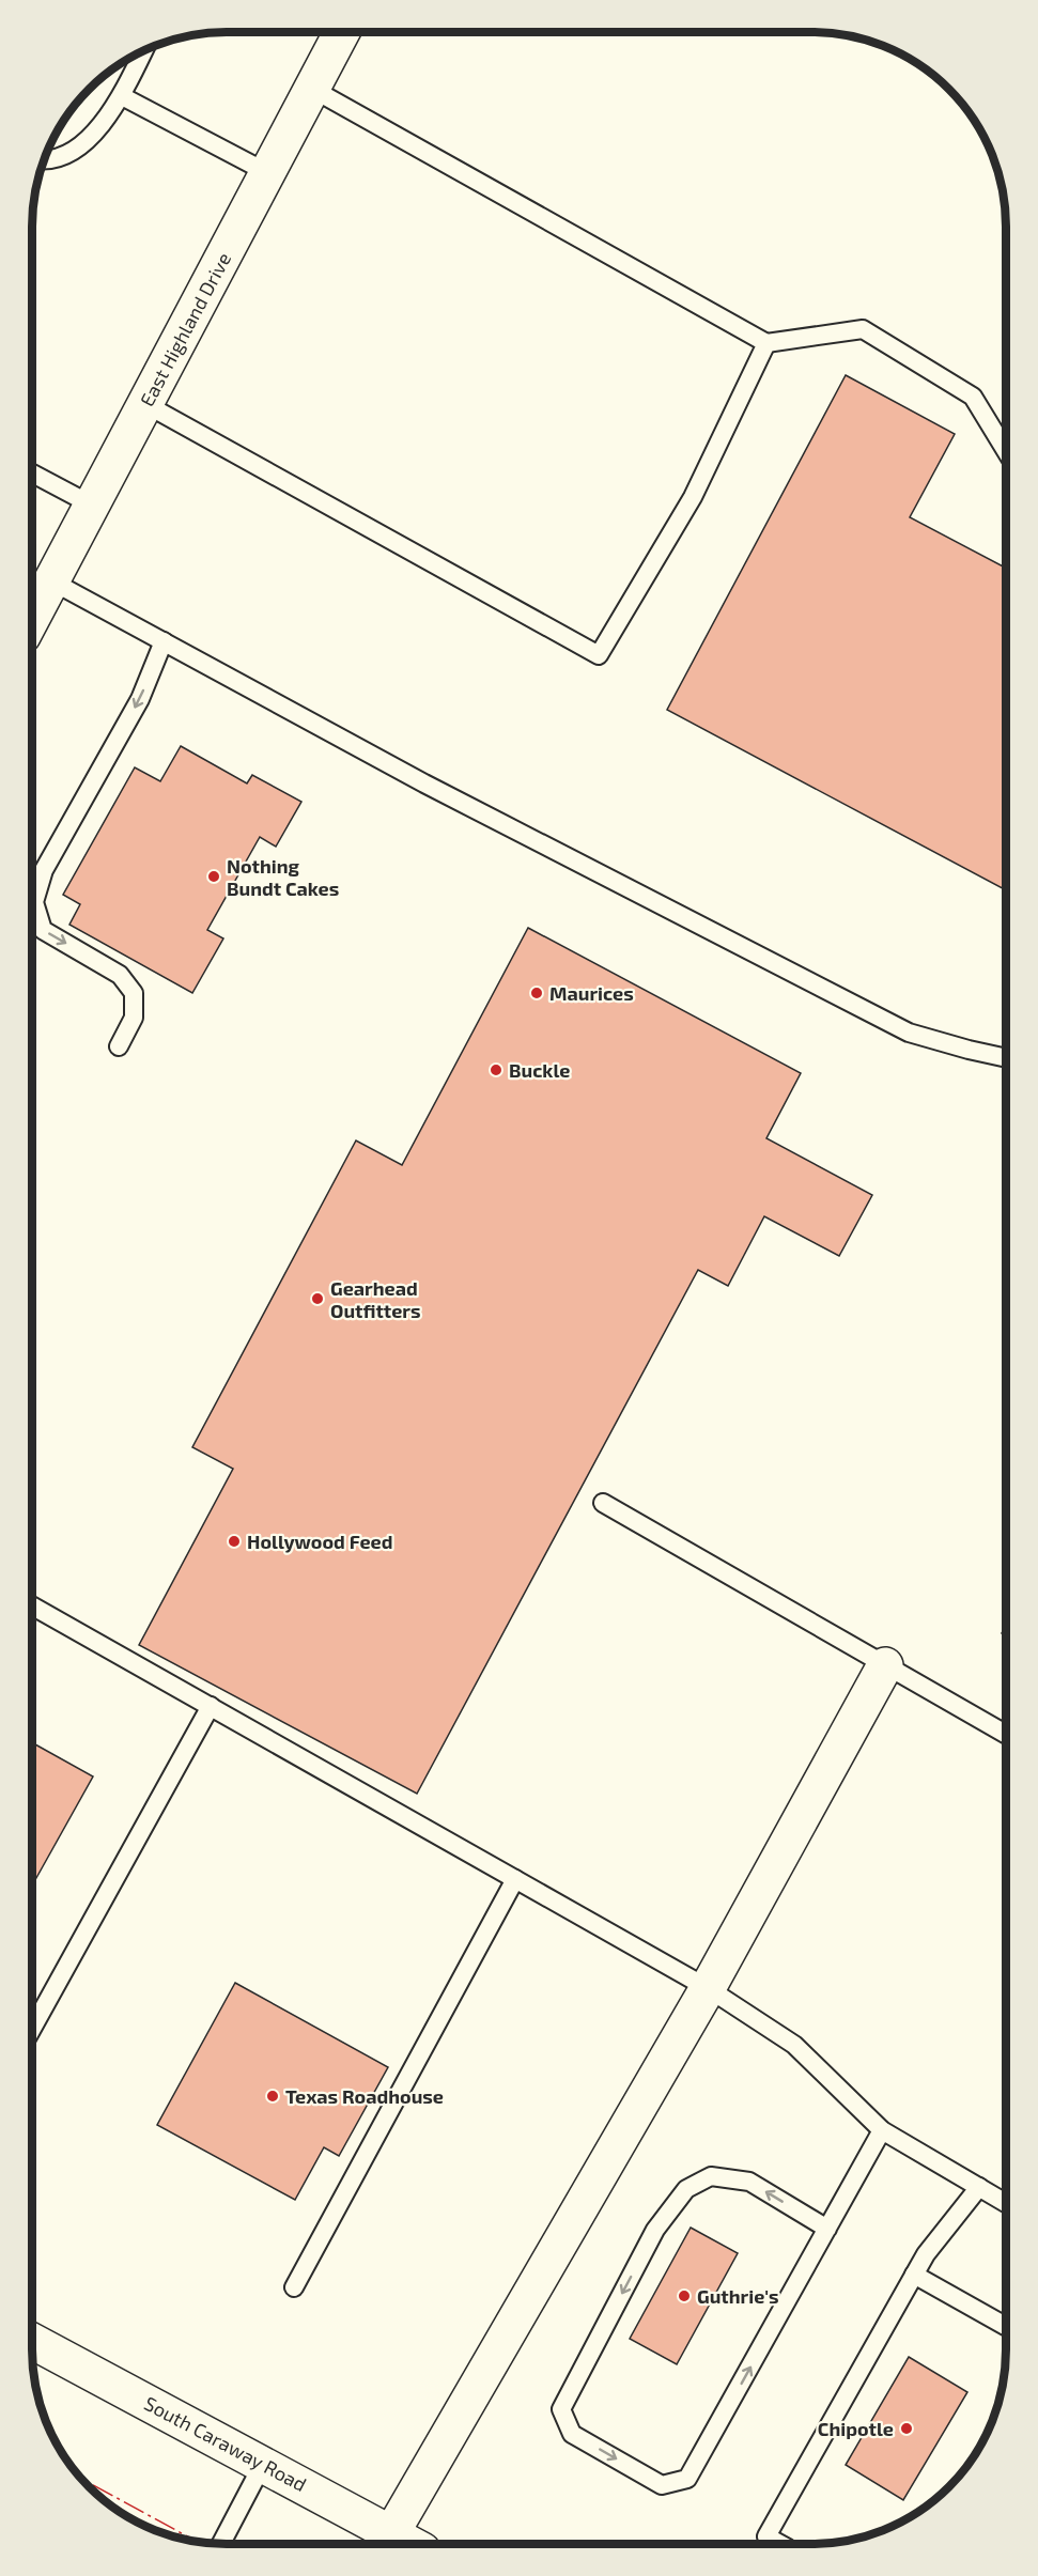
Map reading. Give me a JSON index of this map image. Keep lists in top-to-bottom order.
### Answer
{
  "streets": {
    "main road": ["East Highland Drive", "South Caraway Road"]
  },
  "places": [
    "Nothing Bundt Cakes",
    "Maurices",
    "Buckle",
    "Gearhead Outfitters",
    "Hollywood Feed",
    "Texas Roadhouse",
    "Guthrie's",
    "Chipotle"
  ]
}
